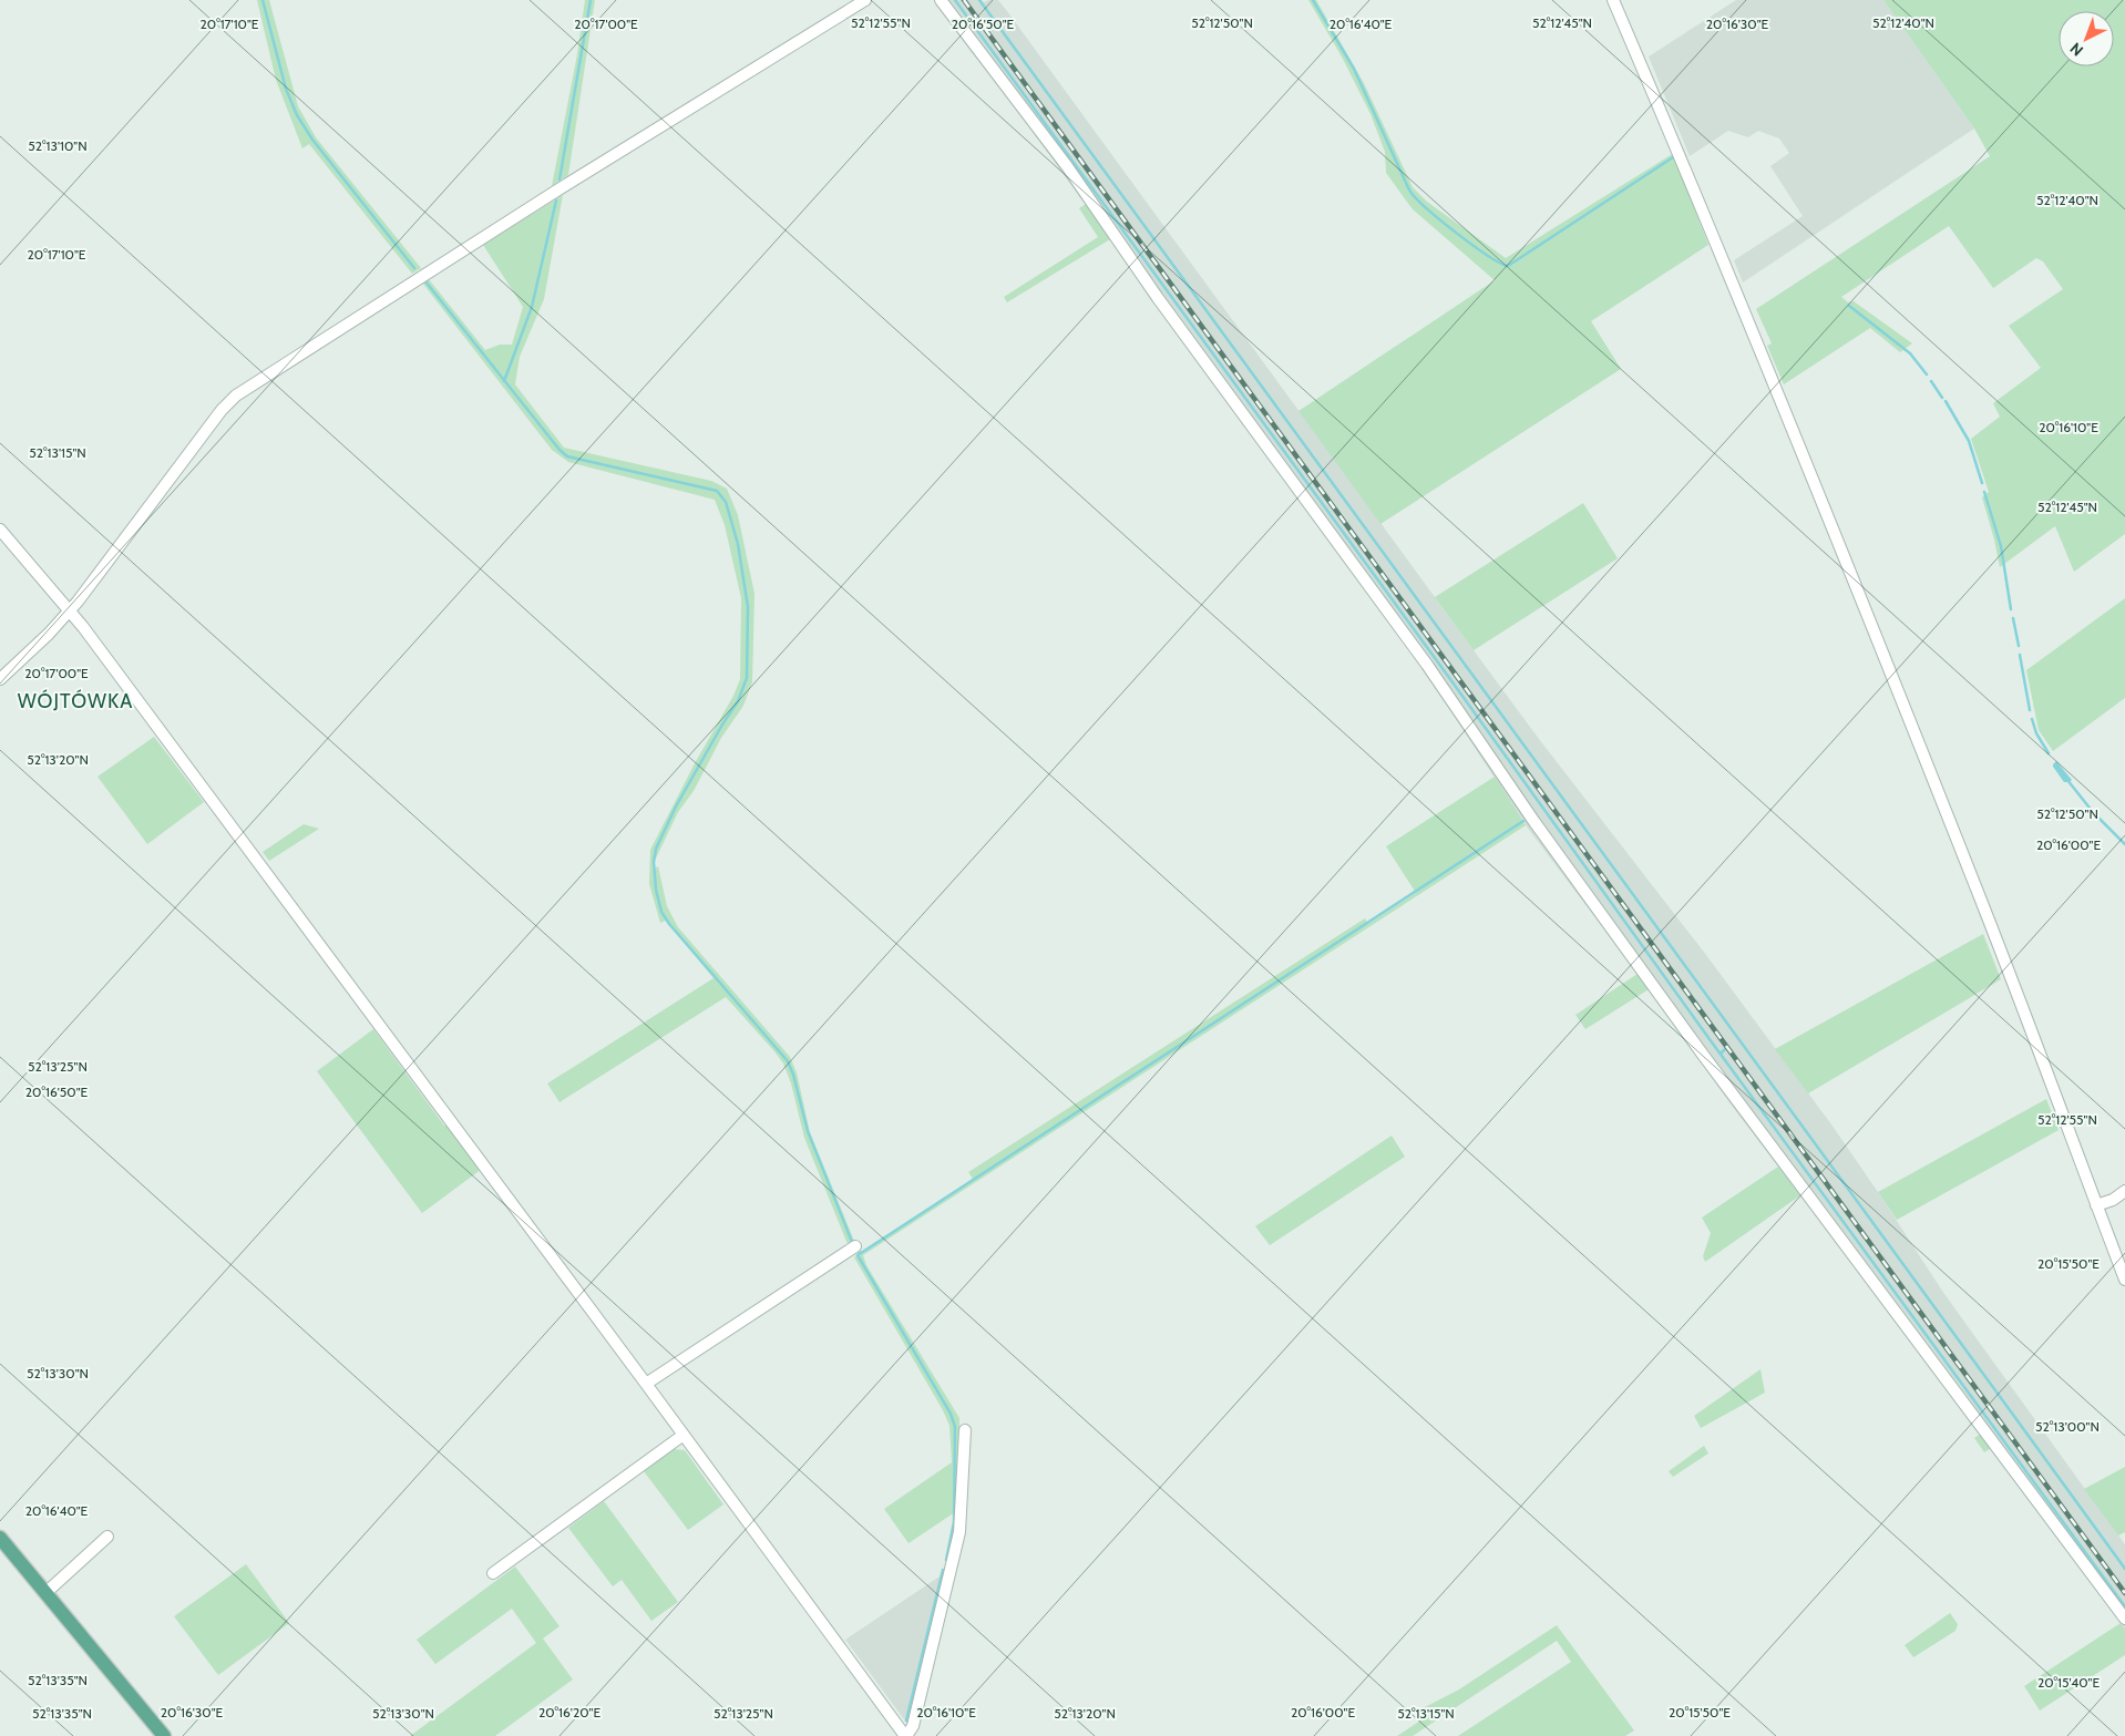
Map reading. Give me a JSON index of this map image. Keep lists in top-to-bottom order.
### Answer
{
  "districts": ["WÓJTÓWKA"],
  "north": "bottom left",
  "coordinates": [
    "52°12'40\"N",
    "52°12'55\"N",
    "52°12'50\"N",
    "52°12'45\"N",
    "20°17'10\"E",
    "20°17'00\"E",
    "20°16'50\"E",
    "20°16'40\"E",
    "20°16'30\"E",
    "52°13'10\"N",
    "20°16'10\"E",
    "52°13'15\"N",
    "52°13'20\"N",
    "20°16'00\"E",
    "52°13'25\"N",
    "20°15'50\"E",
    "52°13'30\"N",
    "52°13'00\"N",
    "52°13'35\"N",
    "20°15'40\"E",
    "20°16'20\"E"
  ]
}
